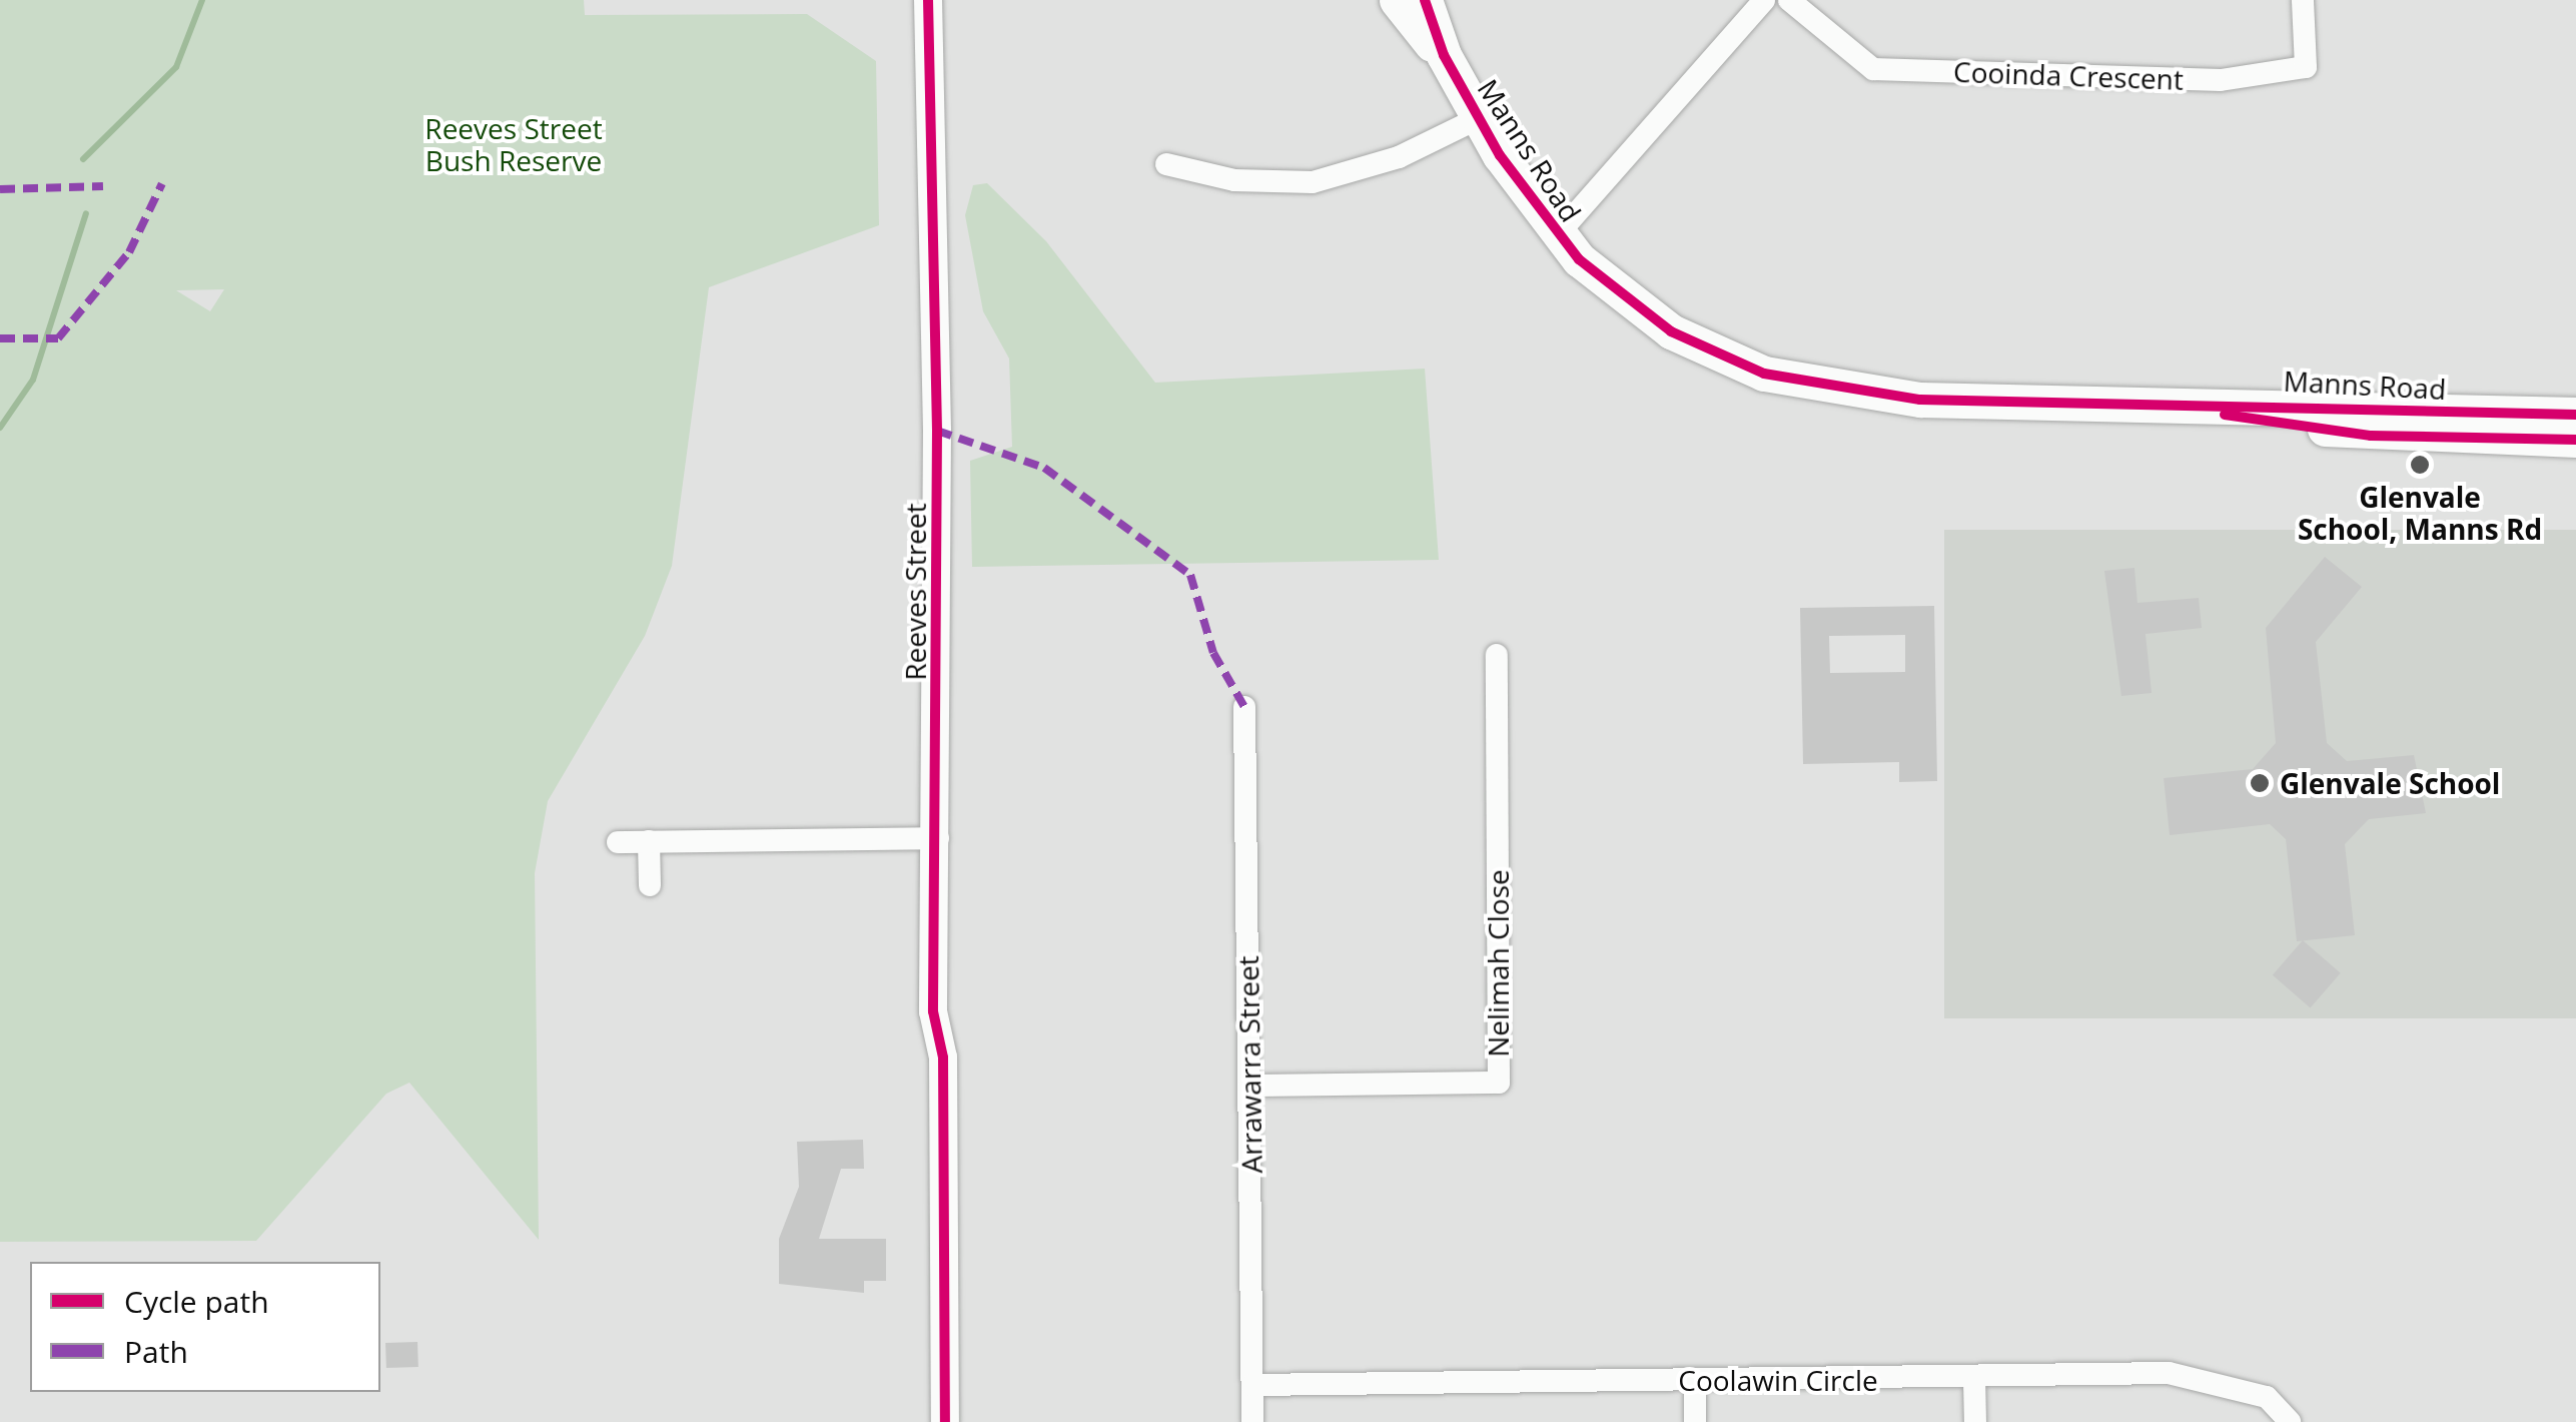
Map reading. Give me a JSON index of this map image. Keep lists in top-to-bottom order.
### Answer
{
  "streets": {
    "main road": ["Manns Road"],
    "street": [
      "Cooinda Crescent",
      "Reeves Street",
      "Nelimah Close",
      "Arrawarra Street",
      "Coolawin Circle"
    ]
  },
  "crossings": [
    ["Nelimah Close", "Arrawarra Street"],
    ["Arrawarra Street", "Coolawin Circle"]
  ],
  "parks": ["Reeves Street Bush Reserve"],
  "places": ["Glenvale School, Manns Rd", "Glenvale School"],
  "legend": ["Cycle path", "Path"]
}
